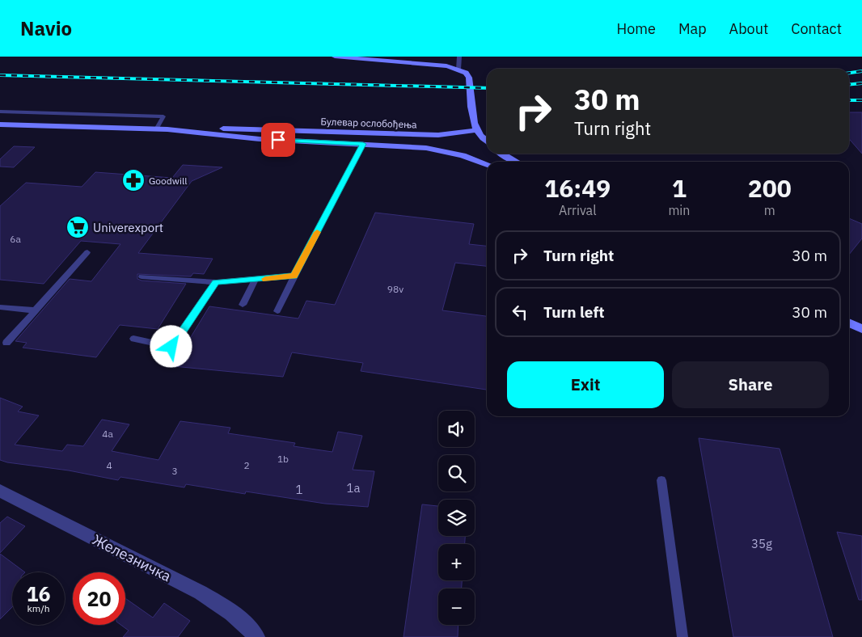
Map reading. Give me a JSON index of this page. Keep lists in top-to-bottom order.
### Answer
{
  "streets": {
    "street": ["Булевар ослобођења", "Железничка"]
  },
  "places": {
    "pharmacy": ["Goodwill"],
    "supermarket": ["Univerexport"]
  },
  "house_numbers": [
    "6a",
    "98v",
    "4a",
    "1b",
    "4",
    "2",
    "3",
    "1a",
    "1",
    "35g"
  ],
  "page": {
    "header": "Navio",
    "nav": [
      "Home",
      "Map",
      "About",
      "Contact"
    ],
    "turn": ["30 m", "Turn right"],
    "eta": [
      "16:49",
      "Arrival",
      "1",
      "min",
      "200",
      "m"
    ],
    "list": [
      {
        "name": "Turn right",
        "value": "30 m"
      },
      {
        "name": "Turn left",
        "value": "30 m"
      }
    ],
    "buttons": ["Exit", "Share"],
    "map_buttons": ["+", "−"],
    "speed": "16 km/h",
    "limit": "20"
  }
}
